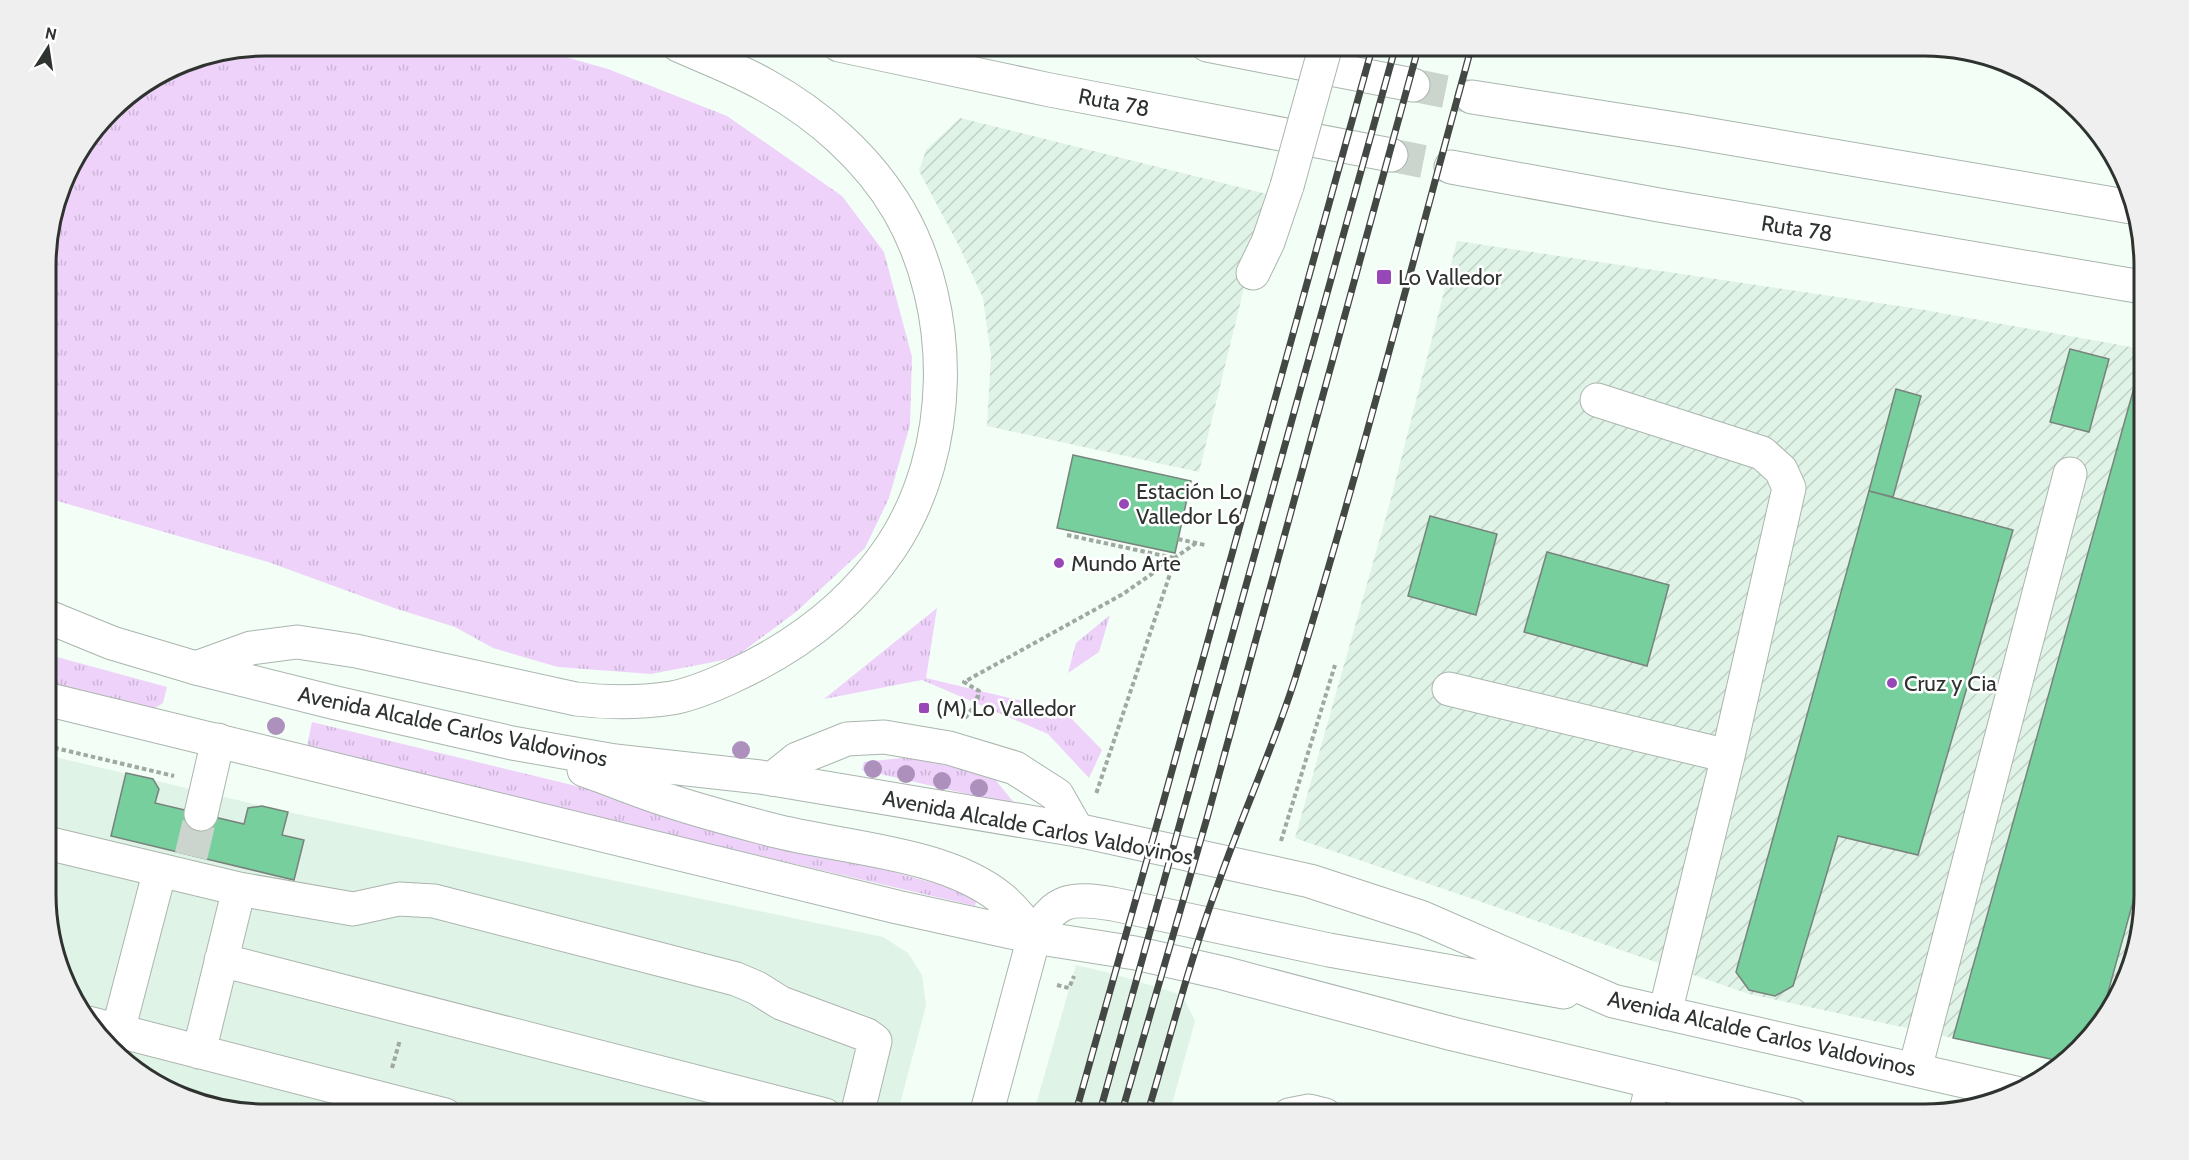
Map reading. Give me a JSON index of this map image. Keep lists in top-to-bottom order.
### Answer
{
  "streets": {
    "main road": ["Ruta 78", "Avenida Alcalde Carlos Valdovinos"]
  },
  "places": {
    "transit": ["Lo Valledor", "(M) Lo Valledor"],
    "other": ["Estación Lo Valledor L6", "Mundo Arte", "Cruz y Cia"]
  },
  "north": "top"
}
